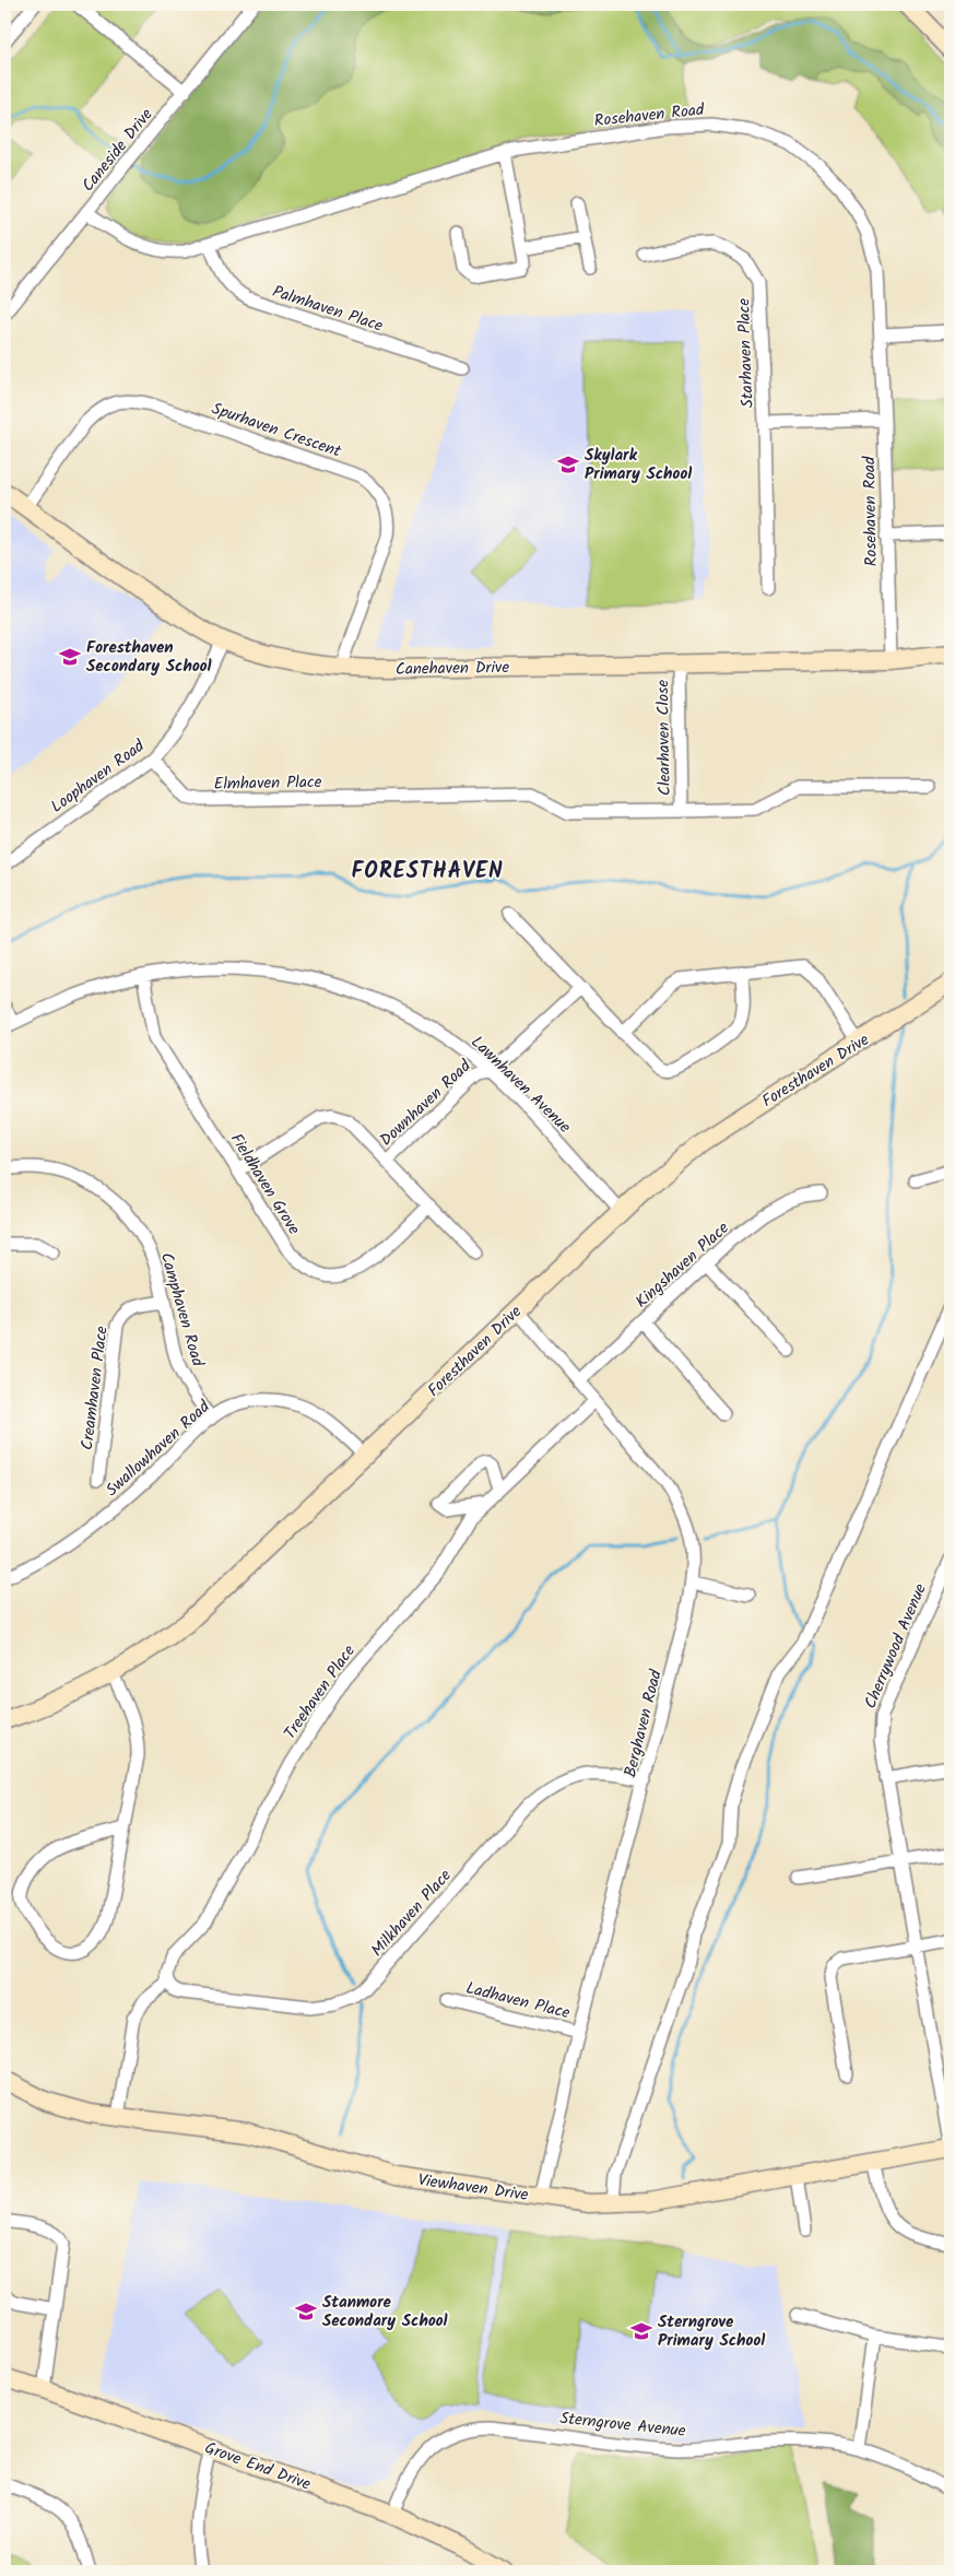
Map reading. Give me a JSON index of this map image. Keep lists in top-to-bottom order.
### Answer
{
  "streets": {
    "street": [
      "Rosehaven Road",
      "Caneside Drive",
      "Palmhaven Place",
      "Starhaven Place",
      "Spurhaven Crescent",
      "Canehaven Drive",
      "Clearhaven Close",
      "Loophaven Road",
      "Elmhaven Place",
      "Foresthaven Drive",
      "Lawnhaven Avenue",
      "Downhaven Road",
      "Fieldhaven Grove",
      "Kingshaven Place",
      "Camphaven Road",
      "Creamhaven Place",
      "Swallowhaven Road",
      "Cherrywood Avenue",
      "Treehaven Place",
      "Berghaven Road",
      "Milkhaven Place",
      "Ladhaven Place",
      "Viewhaven Drive",
      "Sterngrove Avenue",
      "Grove End Drive"
    ]
  },
  "crossings": [
    ["Rosehaven Road", "Caneside Drive"],
    ["Rosehaven Road", "Palmhaven Place"],
    ["Rosehaven Road", "Starhaven Place"],
    ["Rosehaven Road", "Canehaven Drive"],
    ["Spurhaven Crescent", "Canehaven Drive"],
    ["Canehaven Drive", "Clearhaven Close"],
    ["Canehaven Drive", "Loophaven Road"],
    ["Clearhaven Close", "Elmhaven Place"],
    ["Loophaven Road", "Elmhaven Place"],
    ["Foresthaven Drive", "Lawnhaven Avenue"],
    ["Foresthaven Drive", "Swallowhaven Road"],
    ["Foresthaven Drive", "Berghaven Road"],
    ["Lawnhaven Avenue", "Downhaven Road"],
    ["Lawnhaven Avenue", "Fieldhaven Grove"],
    ["Downhaven Road", "Fieldhaven Grove"],
    ["Kingshaven Place", "Berghaven Road"],
    ["Camphaven Road", "Creamhaven Place"],
    ["Camphaven Road", "Swallowhaven Road"],
    ["Cherrywood Avenue", "Viewhaven Drive"],
    ["Treehaven Place", "Berghaven Road"],
    ["Treehaven Place", "Milkhaven Place"],
    ["Berghaven Road", "Milkhaven Place"],
    ["Berghaven Road", "Ladhaven Place"],
    ["Berghaven Road", "Viewhaven Drive"],
    ["Sterngrove Avenue", "Grove End Drive"]
  ],
  "districts": ["FORESTHAVEN"],
  "places": {
    "school or university": [
      "Skylark Primary School",
      "Foresthaven Secondary School",
      "Stanmore Secondary School",
      "Sterngrove Primary School"
    ]
  }
}
